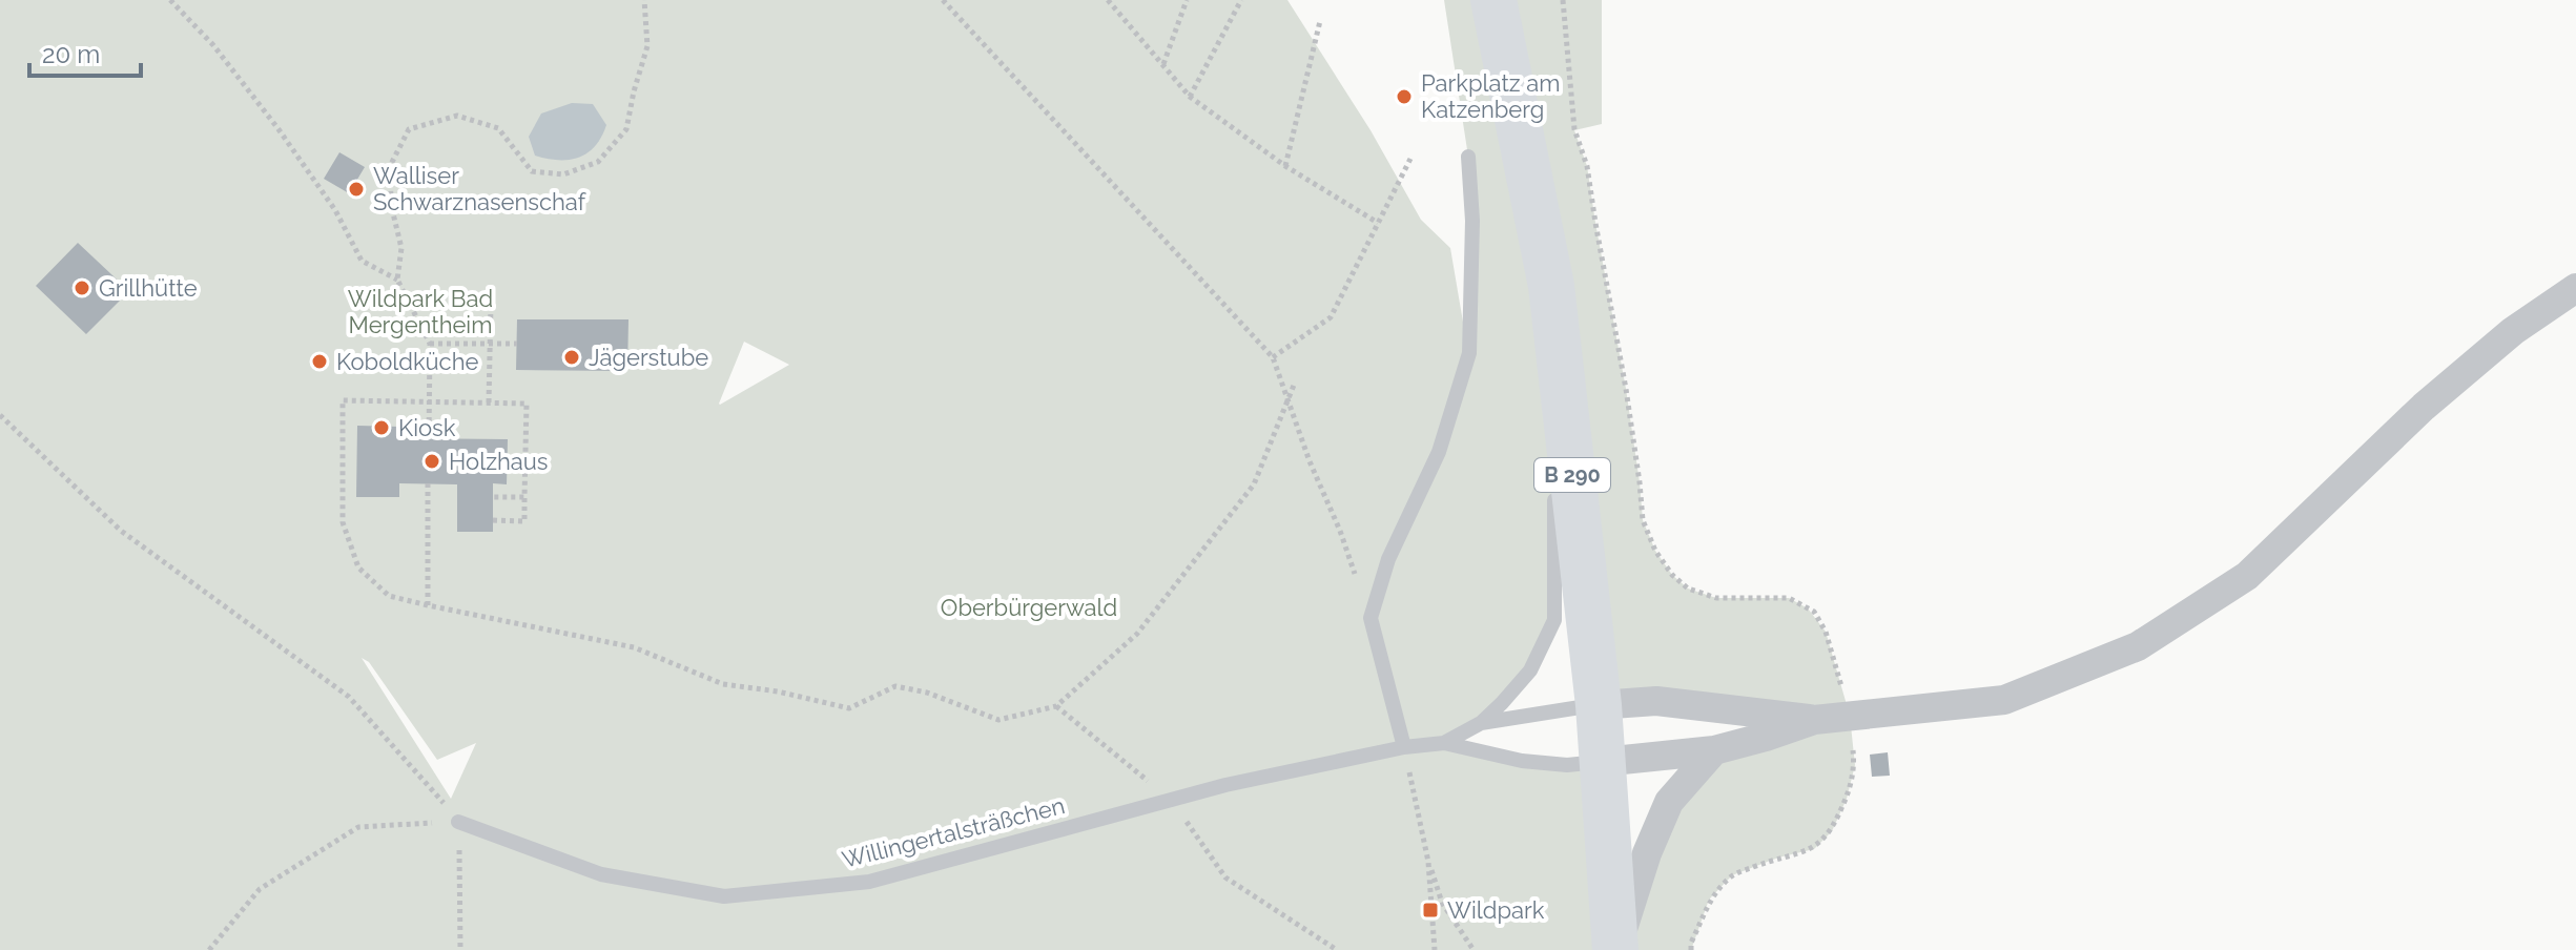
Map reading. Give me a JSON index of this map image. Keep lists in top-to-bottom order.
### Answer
{
  "streets": {
    "main road": ["B 290"],
    "lane": ["Willingertalsträßchen"]
  },
  "parks": ["Wildpark Bad Mergentheim", "Oberbürgerwald"],
  "places": {
    "other": [
      "Parkplatz am Katzenberg",
      "Walliser Schwarznasenschaf",
      "Grillhütte",
      "Jägerstube",
      "Koboldküche",
      "Kiosk",
      "Holzhaus"
    ],
    "transit": ["Wildpark"]
  },
  "scale_bar": "20 m"
}
